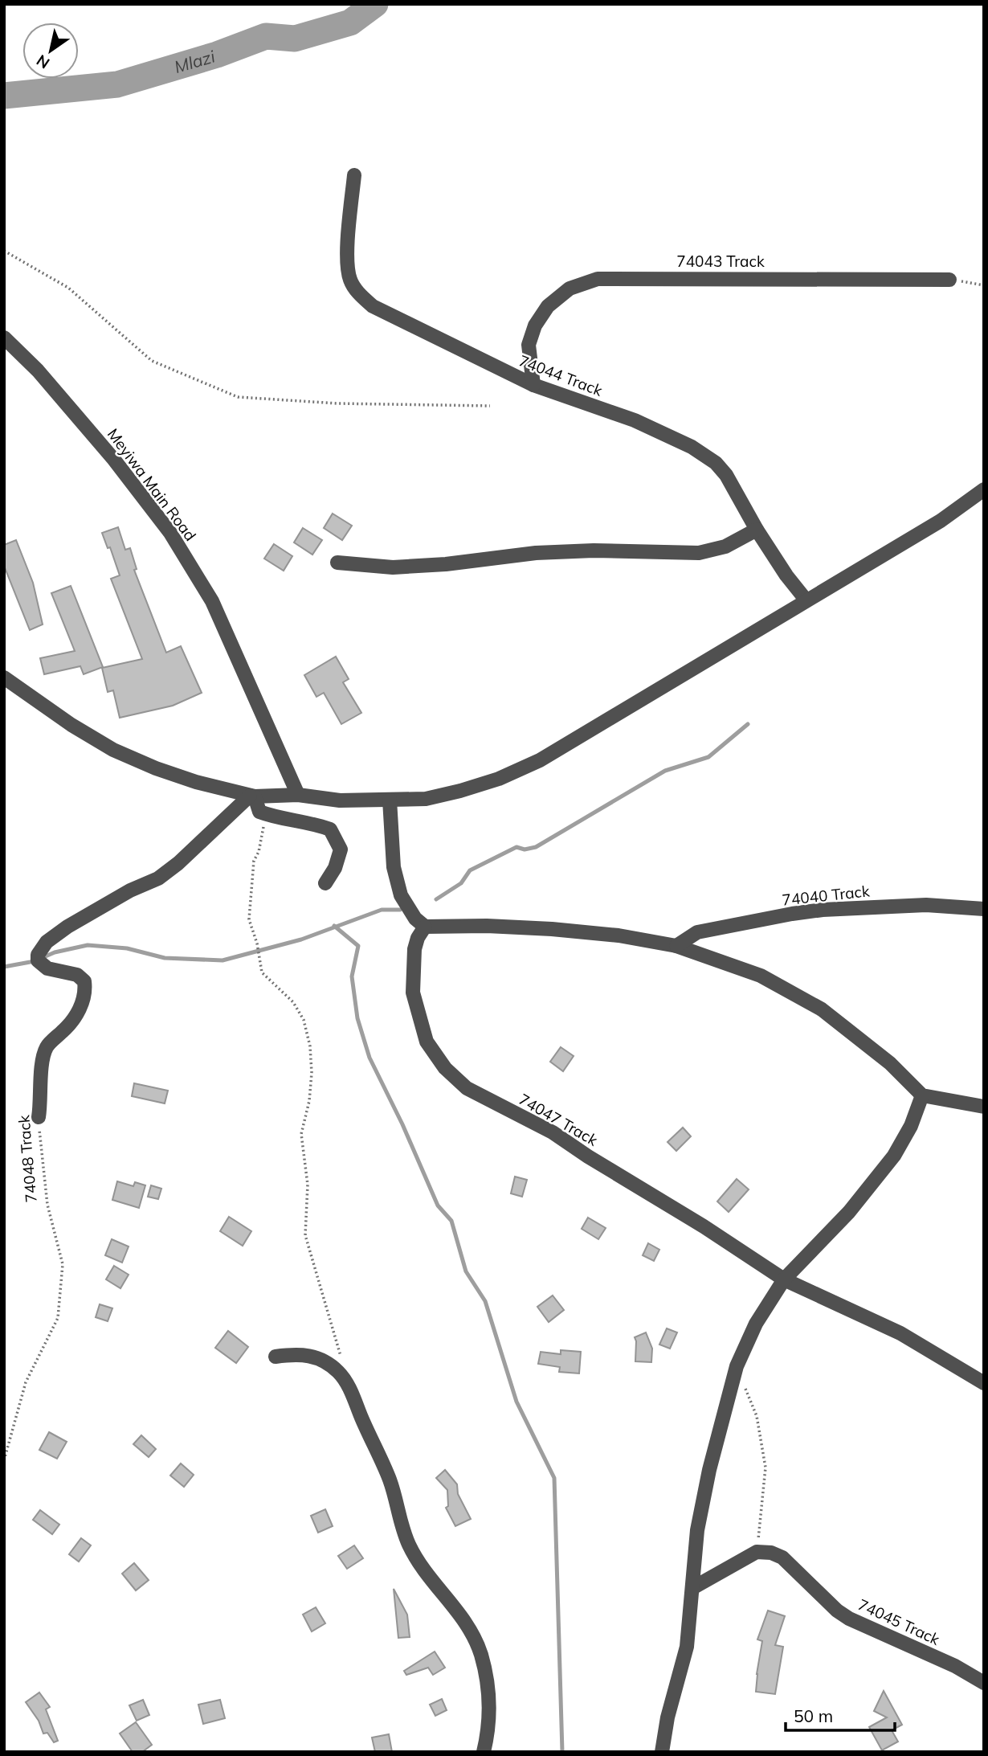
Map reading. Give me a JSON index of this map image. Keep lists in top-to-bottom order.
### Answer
{
  "streets": {
    "street": [
      "74043 Track",
      "74044 Track",
      "Meyiwa Main Road",
      "74040 Track",
      "74047 Track",
      "74048 Track",
      "74045 Track"
    ]
  },
  "crossings": [
    ["74043 Track", "74044 Track"]
  ],
  "water": ["Mlazi"],
  "scale_bar": "50 m",
  "north": "bottom left"
}
